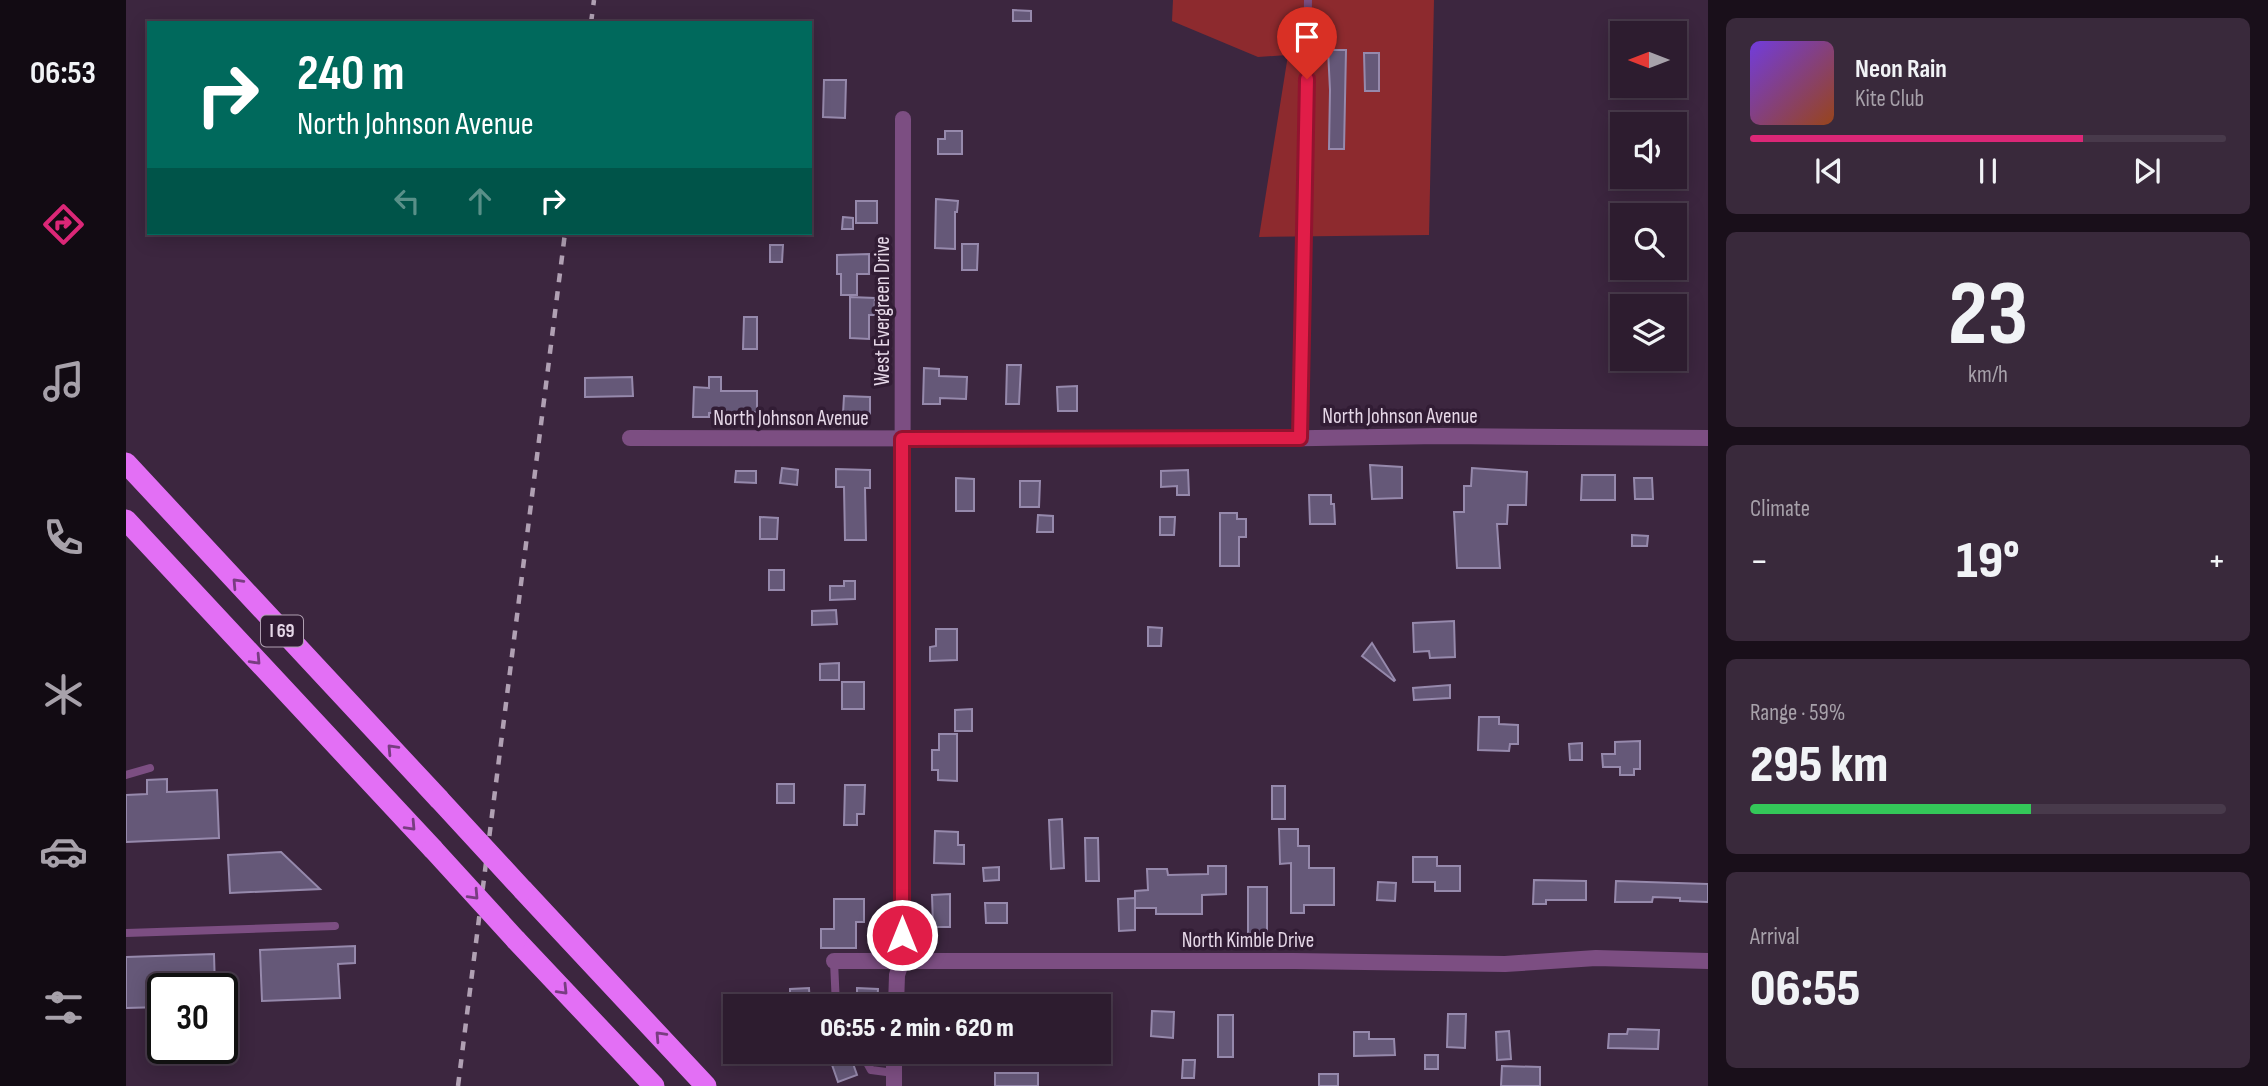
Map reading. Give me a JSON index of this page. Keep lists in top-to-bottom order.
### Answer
{
  "streets": {
    "highway": ["I 69"],
    "street": ["West Evergreen Drive", "North Johnson Avenue", "North Kimble Drive"]
  },
  "crossings": [
    ["West Evergreen Drive", "North Johnson Avenue"],
    ["West Evergreen Drive", "North Kimble Drive"]
  ],
  "north": "left",
  "page": {
    "tabs": "06:53",
    "turn": ["240 m", "North Johnson Avenue"],
    "song": ["Neon Rain", "Kite Club"],
    "tile": [
      ["23", "km/h"],
      "Climate",
      ["Range · 59%", "295 km"],
      ["Arrival", "06:55"]
    ],
    "heat": ["−", "19°", "+"],
    "limit": "30",
    "trip": "06:55 · 2 min · 620 m"
  }
}
